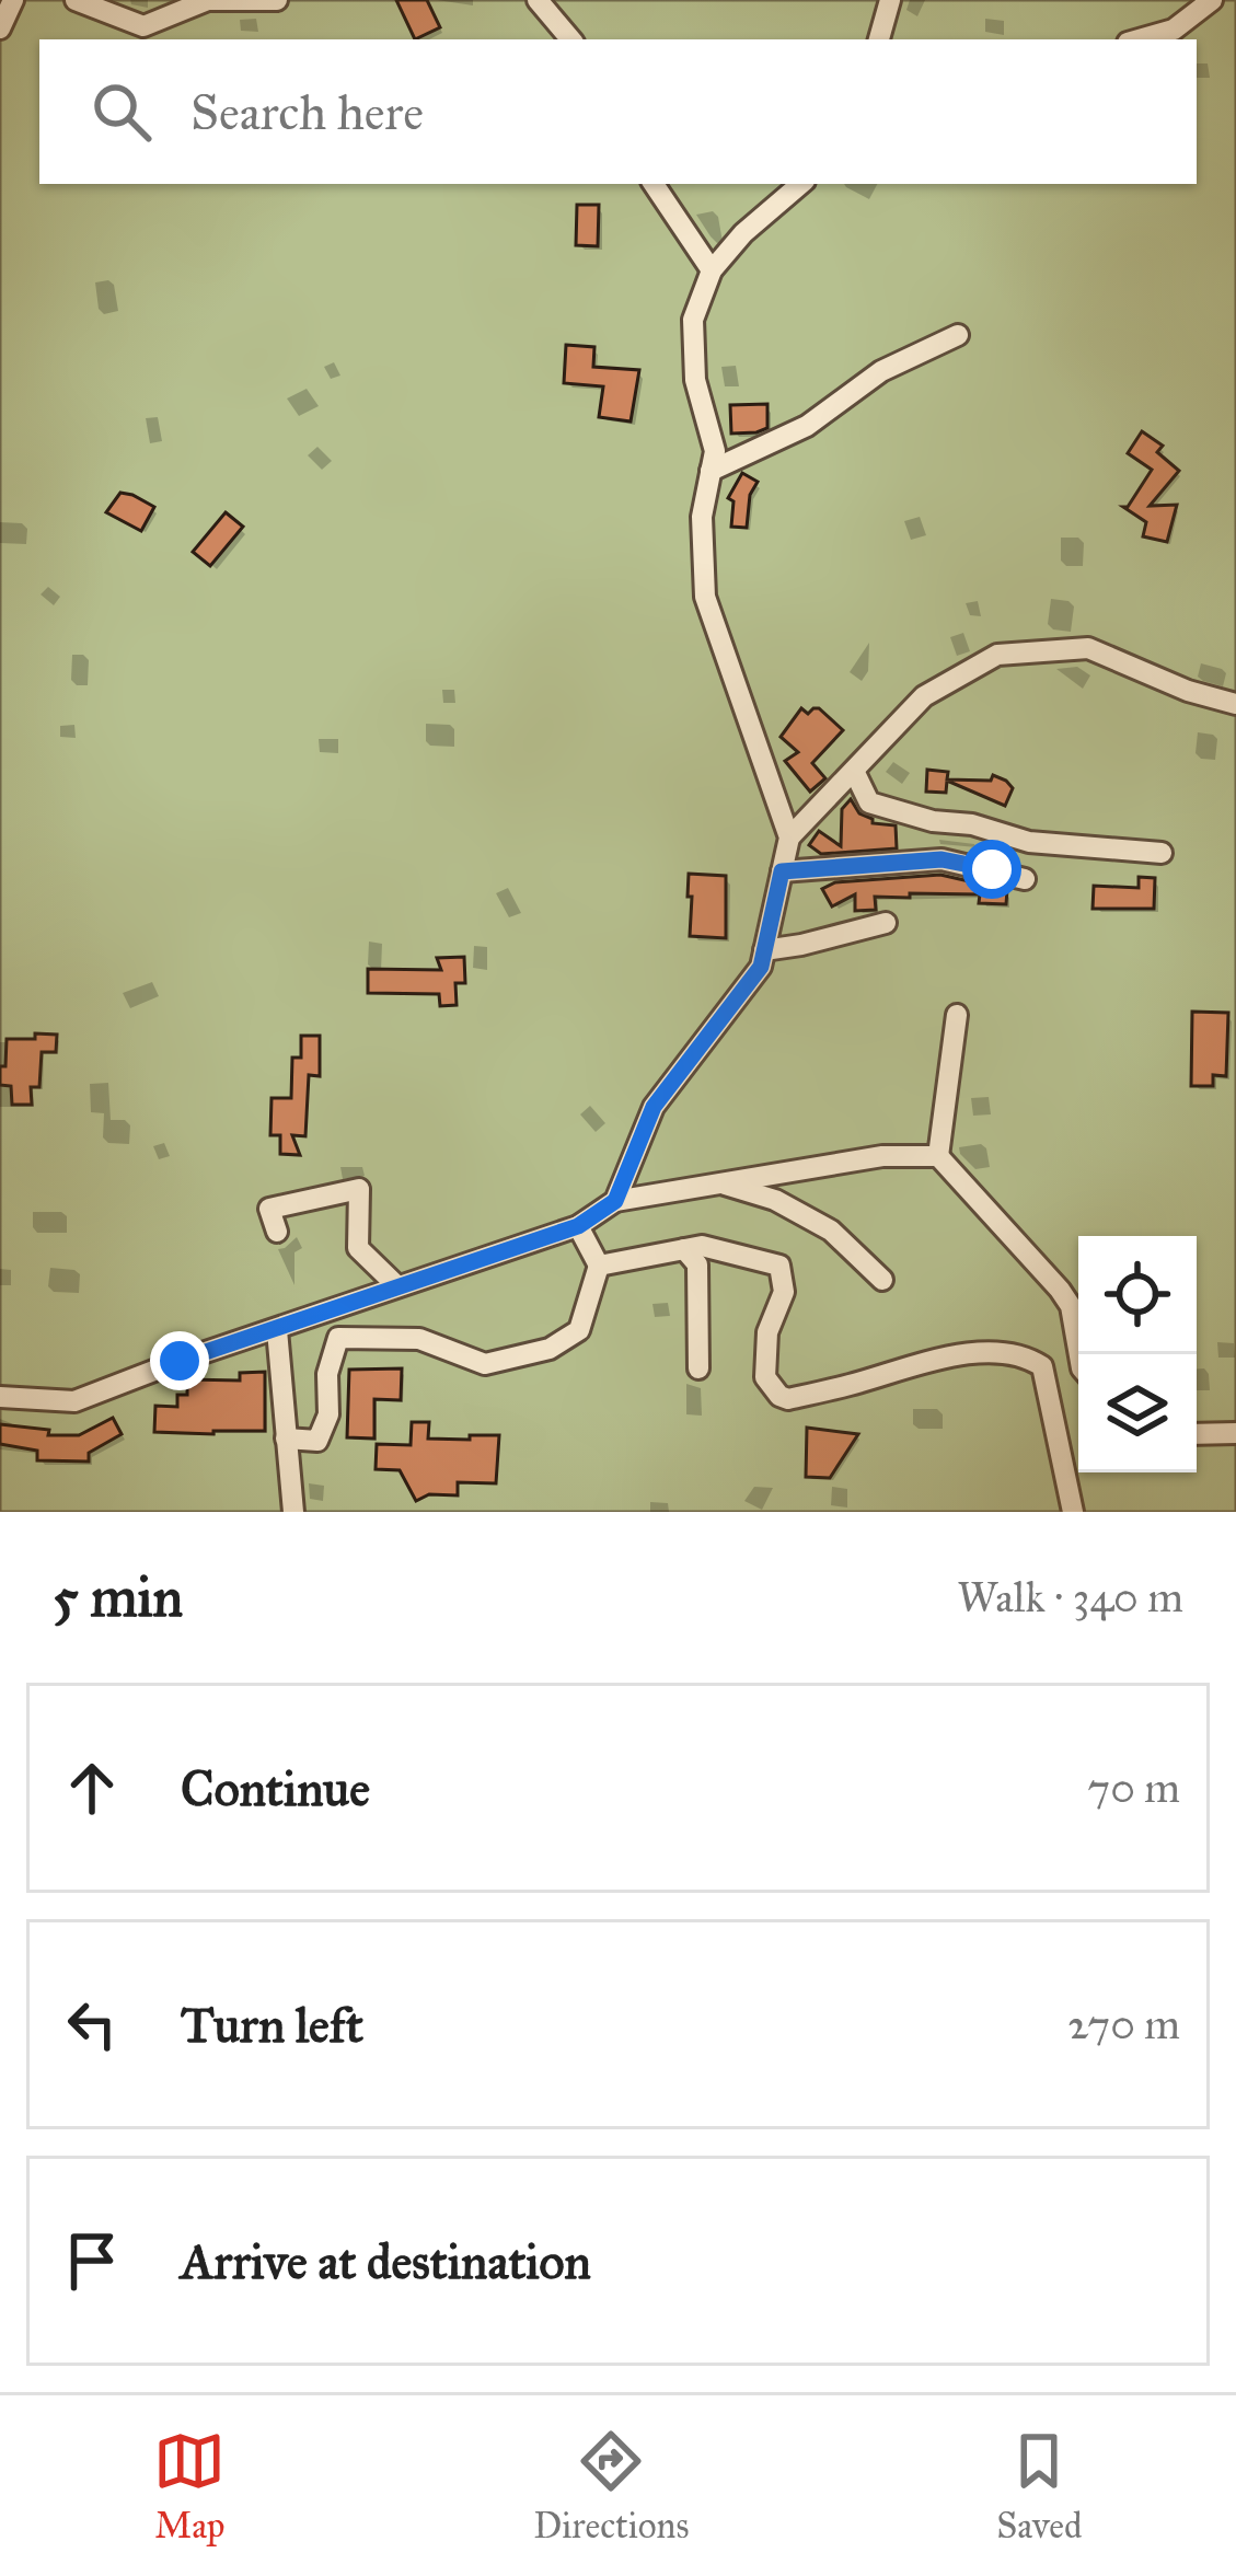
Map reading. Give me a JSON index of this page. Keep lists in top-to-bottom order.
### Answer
{
  "page": {
    "search": "Search here",
    "heading": ["5 min", "Walk · 340 m"],
    "list": [
      ["Continue", "70 m"],
      ["Turn left", "270 m"],
      "Arrive at destination"
    ],
    "nav": ["Map", "Directions", "Saved"]
  }
}
